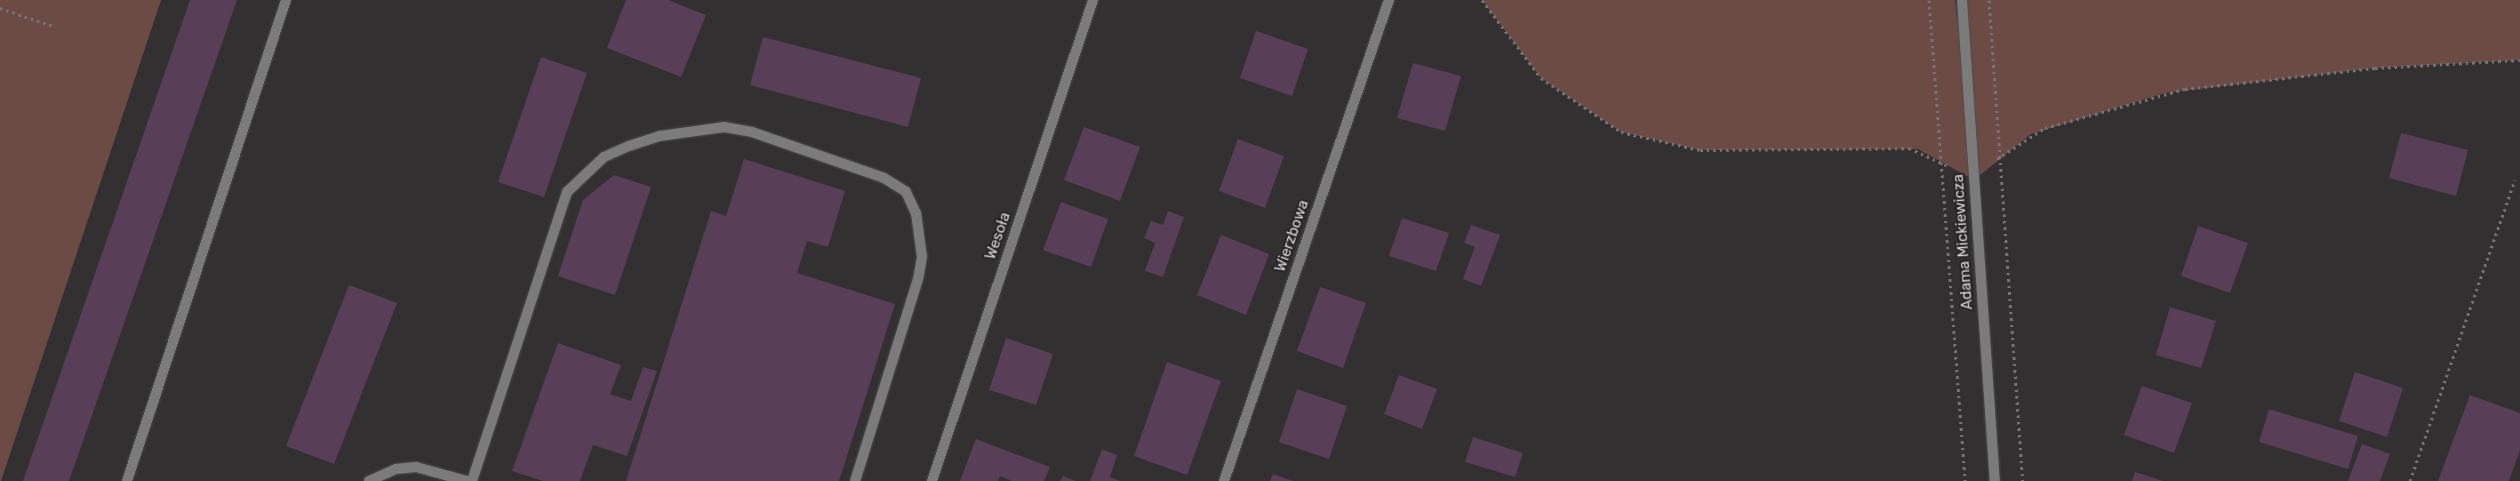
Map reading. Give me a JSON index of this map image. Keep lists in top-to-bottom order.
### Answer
{
  "streets": {
    "street": ["Wesoła", "Wierzbowa", "Adama Mickiewicza"]
  }
}
